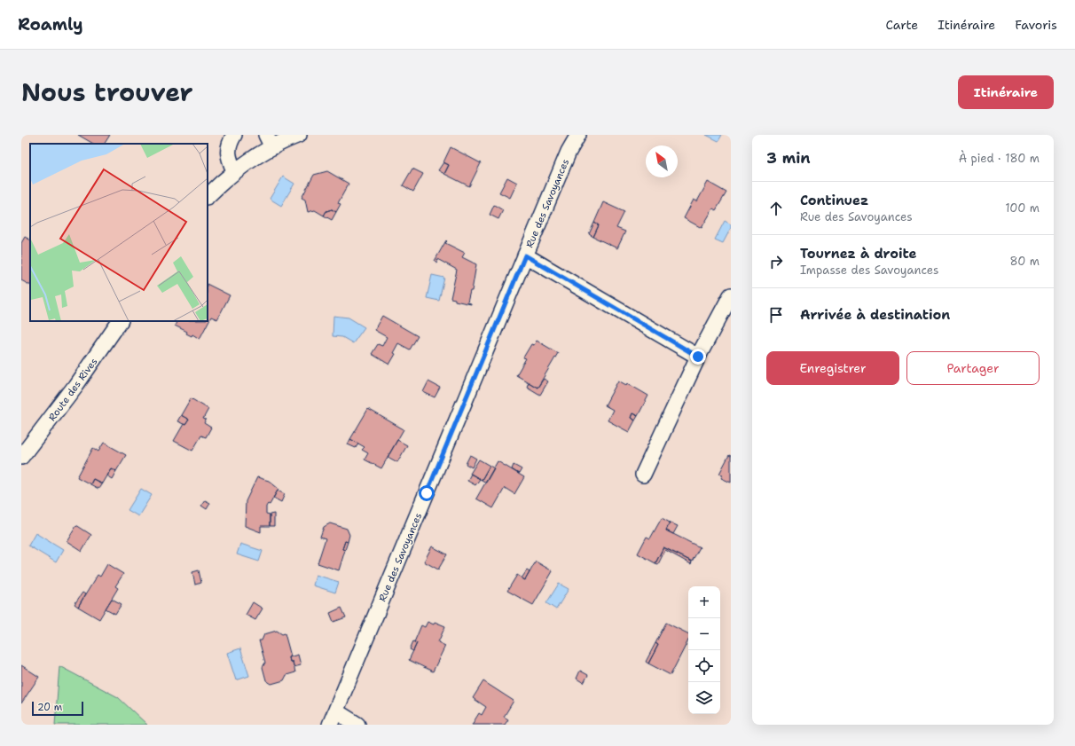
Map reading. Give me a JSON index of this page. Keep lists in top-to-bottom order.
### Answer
{
  "streets": {
    "street": ["Rue des Savoyances", "Route des Rives"]
  },
  "scale_bar": "20 m",
  "north": "top left",
  "page": {
    "header": "Roamly",
    "nav": ["Carte", "Itinéraire", "Favoris"],
    "title": "Nous trouver",
    "buttons": [
      "Itinéraire",
      ["Enregistrer", "Partager"]
    ],
    "heading": ["3 min", "À pied · 180 m"],
    "list": [
      ["Continuez", "Rue des Savoyances", "100 m"],
      ["Tournez à droite", "Impasse des Savoyances", "80 m"],
      "Arrivée à destination"
    ],
    "map_buttons": ["+", "−"],
    "scale": "20 m"
  }
}
